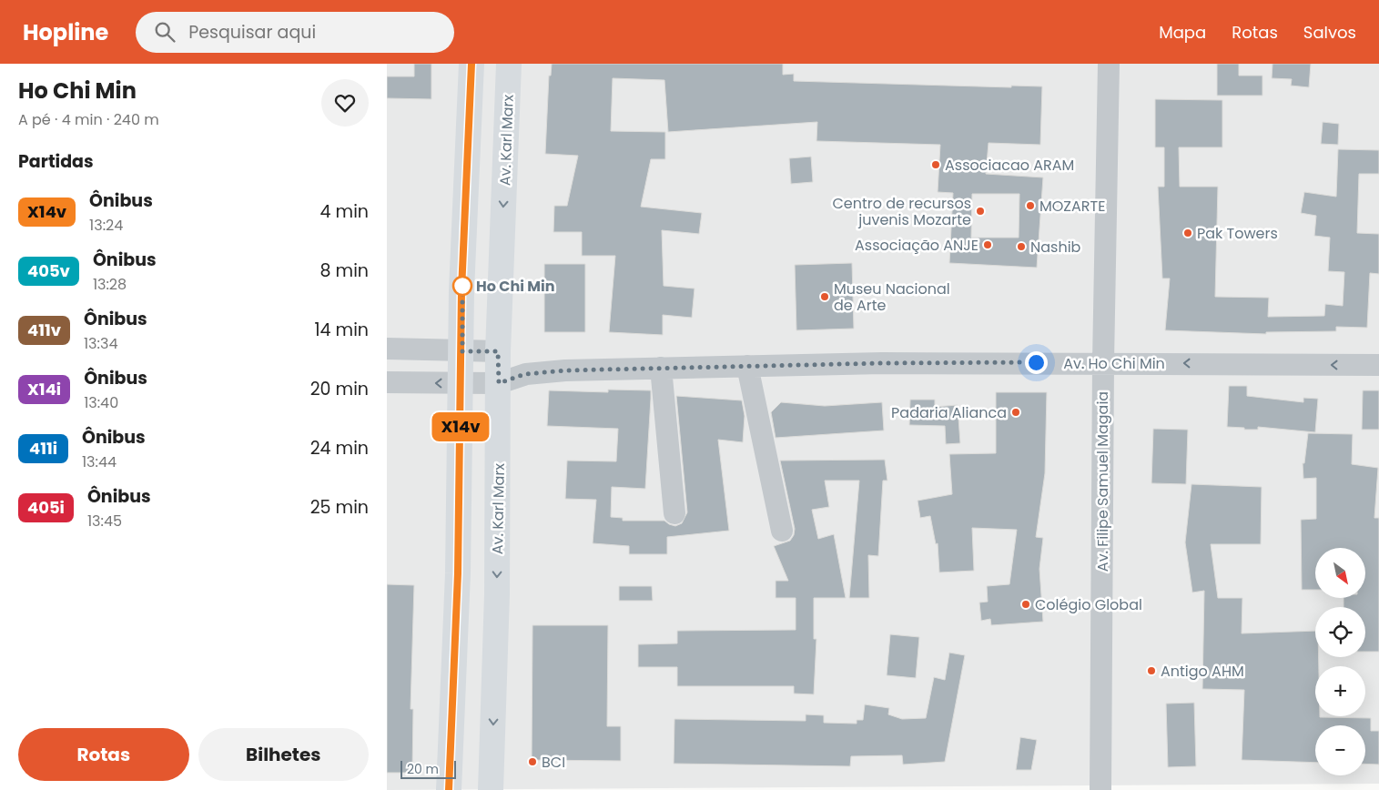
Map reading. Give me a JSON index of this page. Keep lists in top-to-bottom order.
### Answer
{
  "streets": {
    "street": ["Av. Karl Marx", "Av. Ho Chi Min", "Av. Filipe Samuel Magaia"]
  },
  "crossings": [
    ["Av. Karl Marx", "Av. Ho Chi Min"],
    ["Av. Ho Chi Min", "Av. Filipe Samuel Magaia"]
  ],
  "one_way": ["Av. Ho Chi Min"],
  "places": [
    "Associacao ARAM",
    "MOZARTE",
    "Centro de recursos juvenis Mozarte",
    "Pak Towers",
    "Associação ANJE",
    "Nashib",
    "Ho Chi Min",
    "Museu Nacional de Arte",
    "Padaria Alianca",
    "Colégio Global",
    "Antigo AHM",
    "BCI"
  ],
  "lines": ["bus line X14v"],
  "scale_bar": "20 m",
  "north": "bottom right",
  "page": {
    "header": "Hopline",
    "search": "Pesquisar aqui",
    "nav": ["Mapa", "Rotas", "Salvos"],
    "heading": [
      ["Ho Chi Min", "A pé · 4 min · 240 m"],
      "Partidas"
    ],
    "on_map": "X14v",
    "list": [
      {
        "mark": "X14v",
        "name": "Ônibus",
        "note": "13:24",
        "value": "4 min"
      },
      {
        "mark": "405v",
        "name": "Ônibus",
        "note": "13:28",
        "value": "8 min"
      },
      {
        "mark": "411v",
        "name": "Ônibus",
        "note": "13:34",
        "value": "14 min"
      },
      {
        "mark": "X14i",
        "name": "Ônibus",
        "note": "13:40",
        "value": "20 min"
      },
      {
        "mark": "411i",
        "name": "Ônibus",
        "note": "13:44",
        "value": "24 min"
      },
      {
        "mark": "405i",
        "name": "Ônibus",
        "note": "13:45",
        "value": "25 min"
      }
    ],
    "map_buttons": ["+", "−"],
    "buttons": ["Rotas", "Bilhetes"],
    "scale": "20 m"
  }
}
